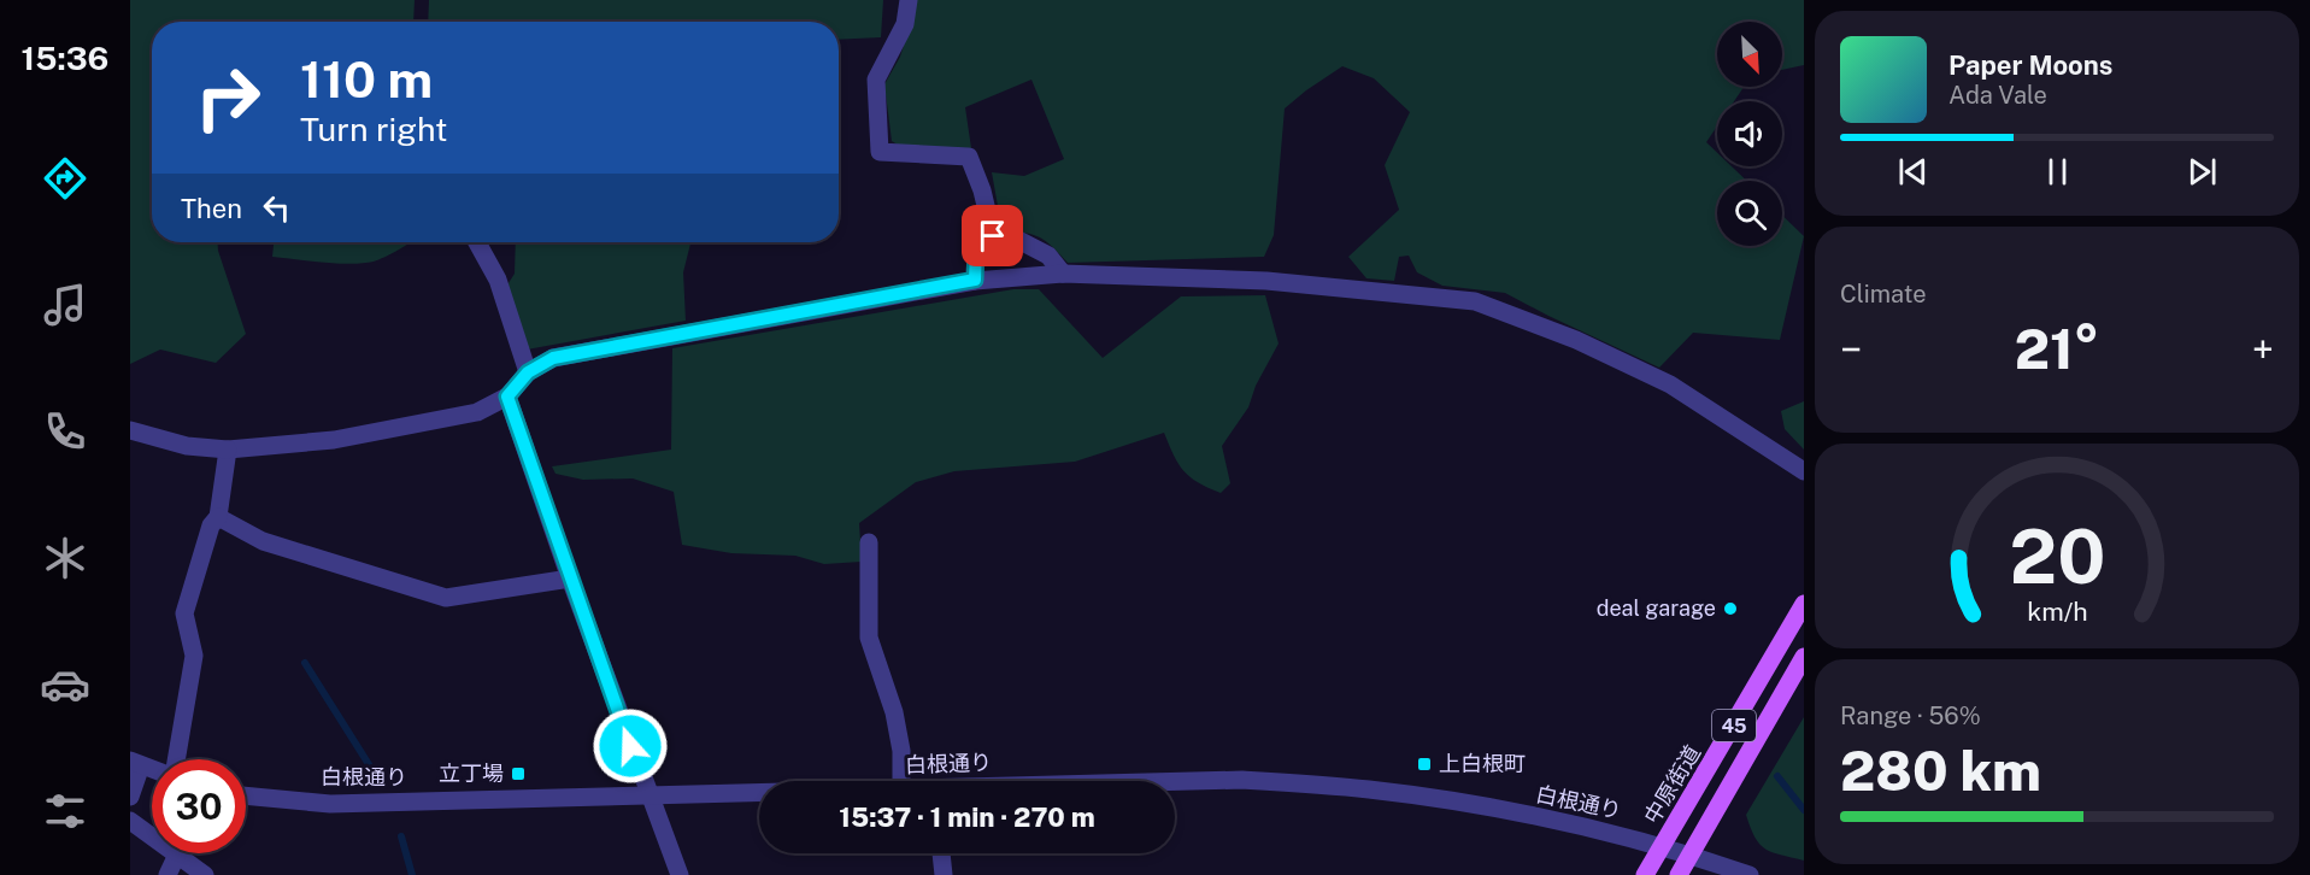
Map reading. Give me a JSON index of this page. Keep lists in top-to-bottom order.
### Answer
{
  "streets": {
    "main road": ["45", "中原街道"],
    "street": ["白根通り"]
  },
  "crossings": [
    ["45", "白根通り"],
    ["白根通り", "中原街道"]
  ],
  "places": {
    "other": ["deal garage"],
    "transit": ["上白根町", "立丁場"]
  },
  "north": "bottom right",
  "page": {
    "tabs": "15:36",
    "turn": ["110 m", "Turn right"],
    "song": ["Paper Moons", "Ada Vale"],
    "then": "Then",
    "tile": [
      "Climate",
      ["Range · 56%", "280 km"]
    ],
    "heat": ["−", "21°", "+"],
    "limit": "30",
    "trip": "15:37 · 1 min · 270 m",
    "gauge": ["20", "km/h"]
  }
}
